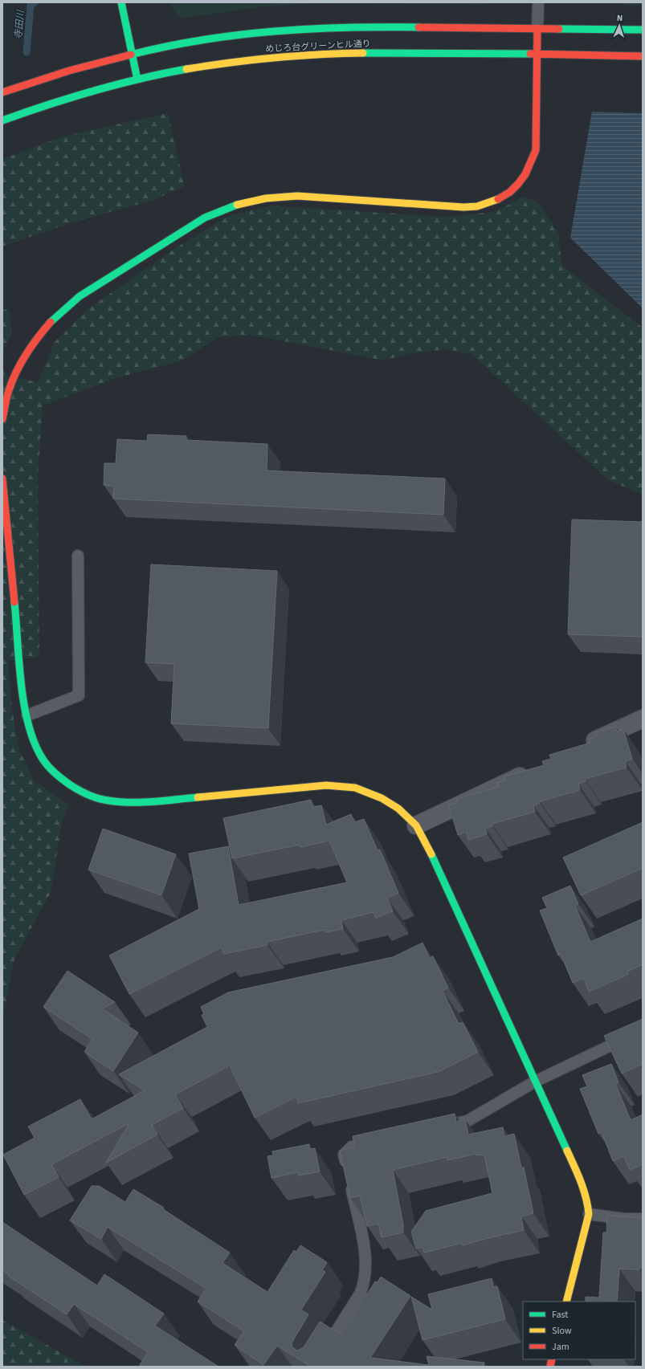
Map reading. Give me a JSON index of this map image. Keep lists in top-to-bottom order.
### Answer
{
  "streets": {
    "street": ["めじろ台グリーンヒル通り"]
  },
  "water": ["寺田川"],
  "legend": ["Fast", "Slow", "Jam"],
  "north": "top"
}
